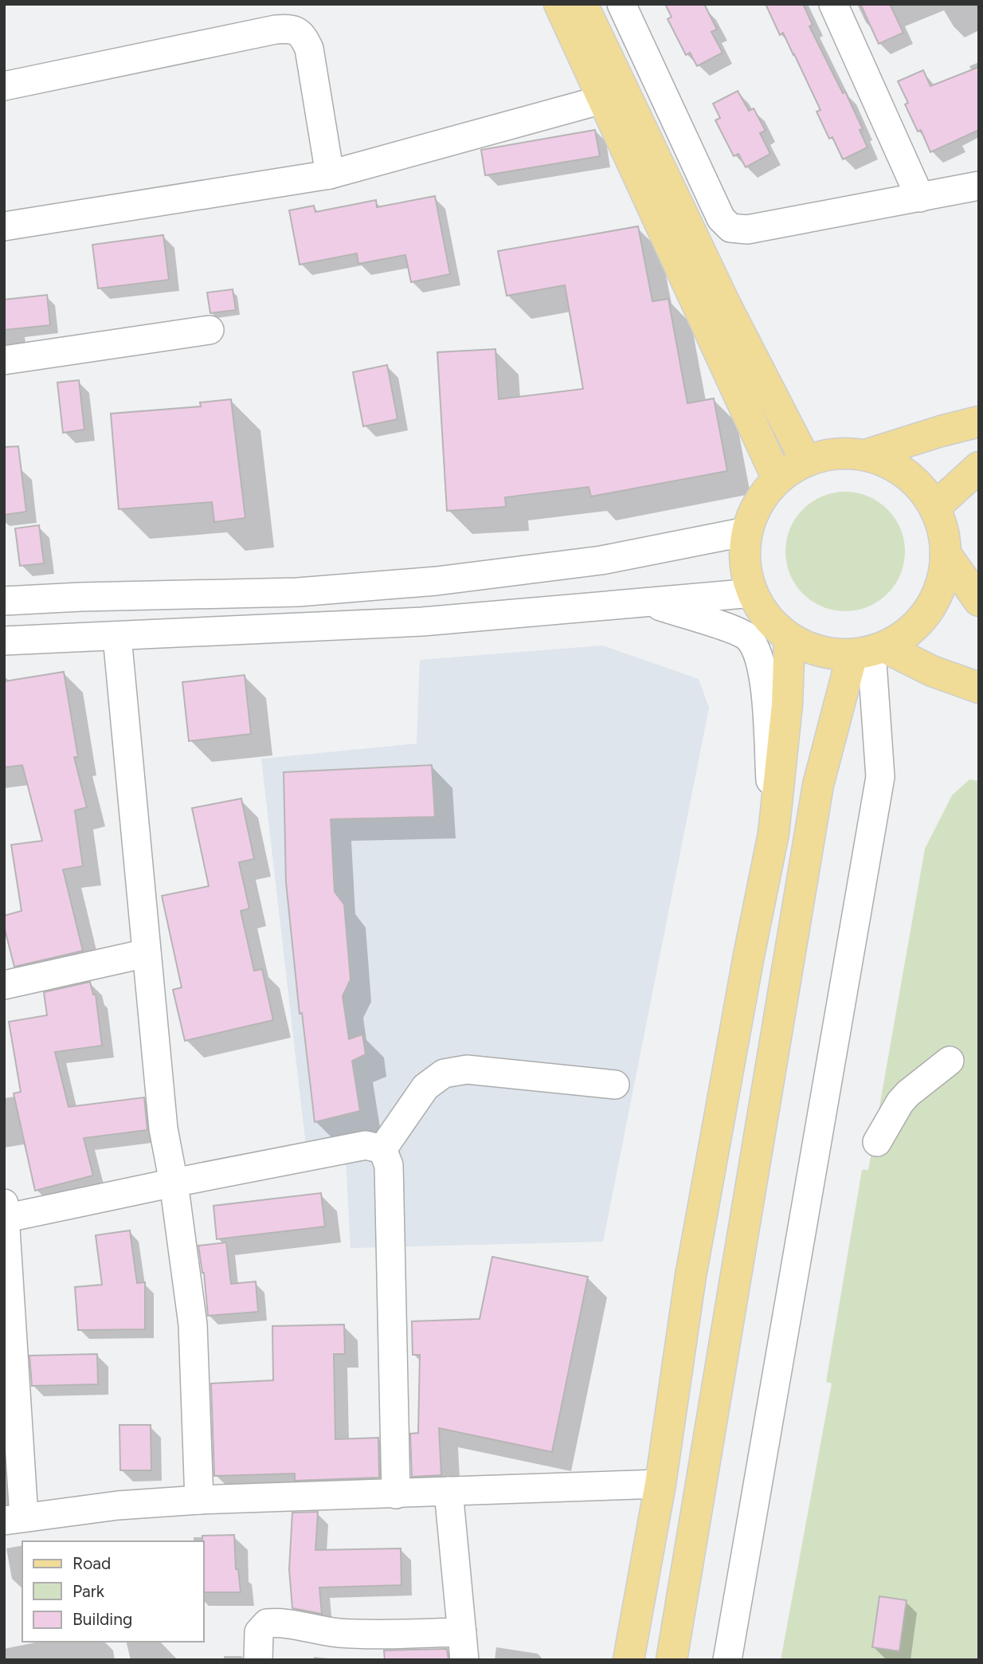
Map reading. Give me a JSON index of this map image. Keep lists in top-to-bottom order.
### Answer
{
  "legend": ["Road", "Park", "Building"]
}
